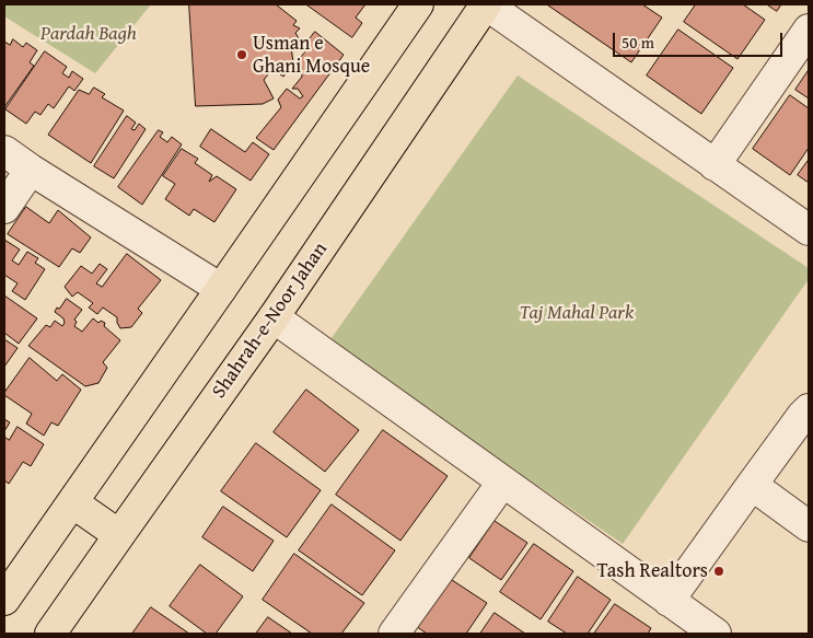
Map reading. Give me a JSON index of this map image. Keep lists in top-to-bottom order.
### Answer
{
  "streets": {
    "main road": ["Shahrah-e-Noor Jahan"]
  },
  "parks": ["Pardah Bagh", "Taj Mahal Park"],
  "places": ["Usman e Ghani Mosque", "Tash Realtors"],
  "scale_bar": "50 m"
}
